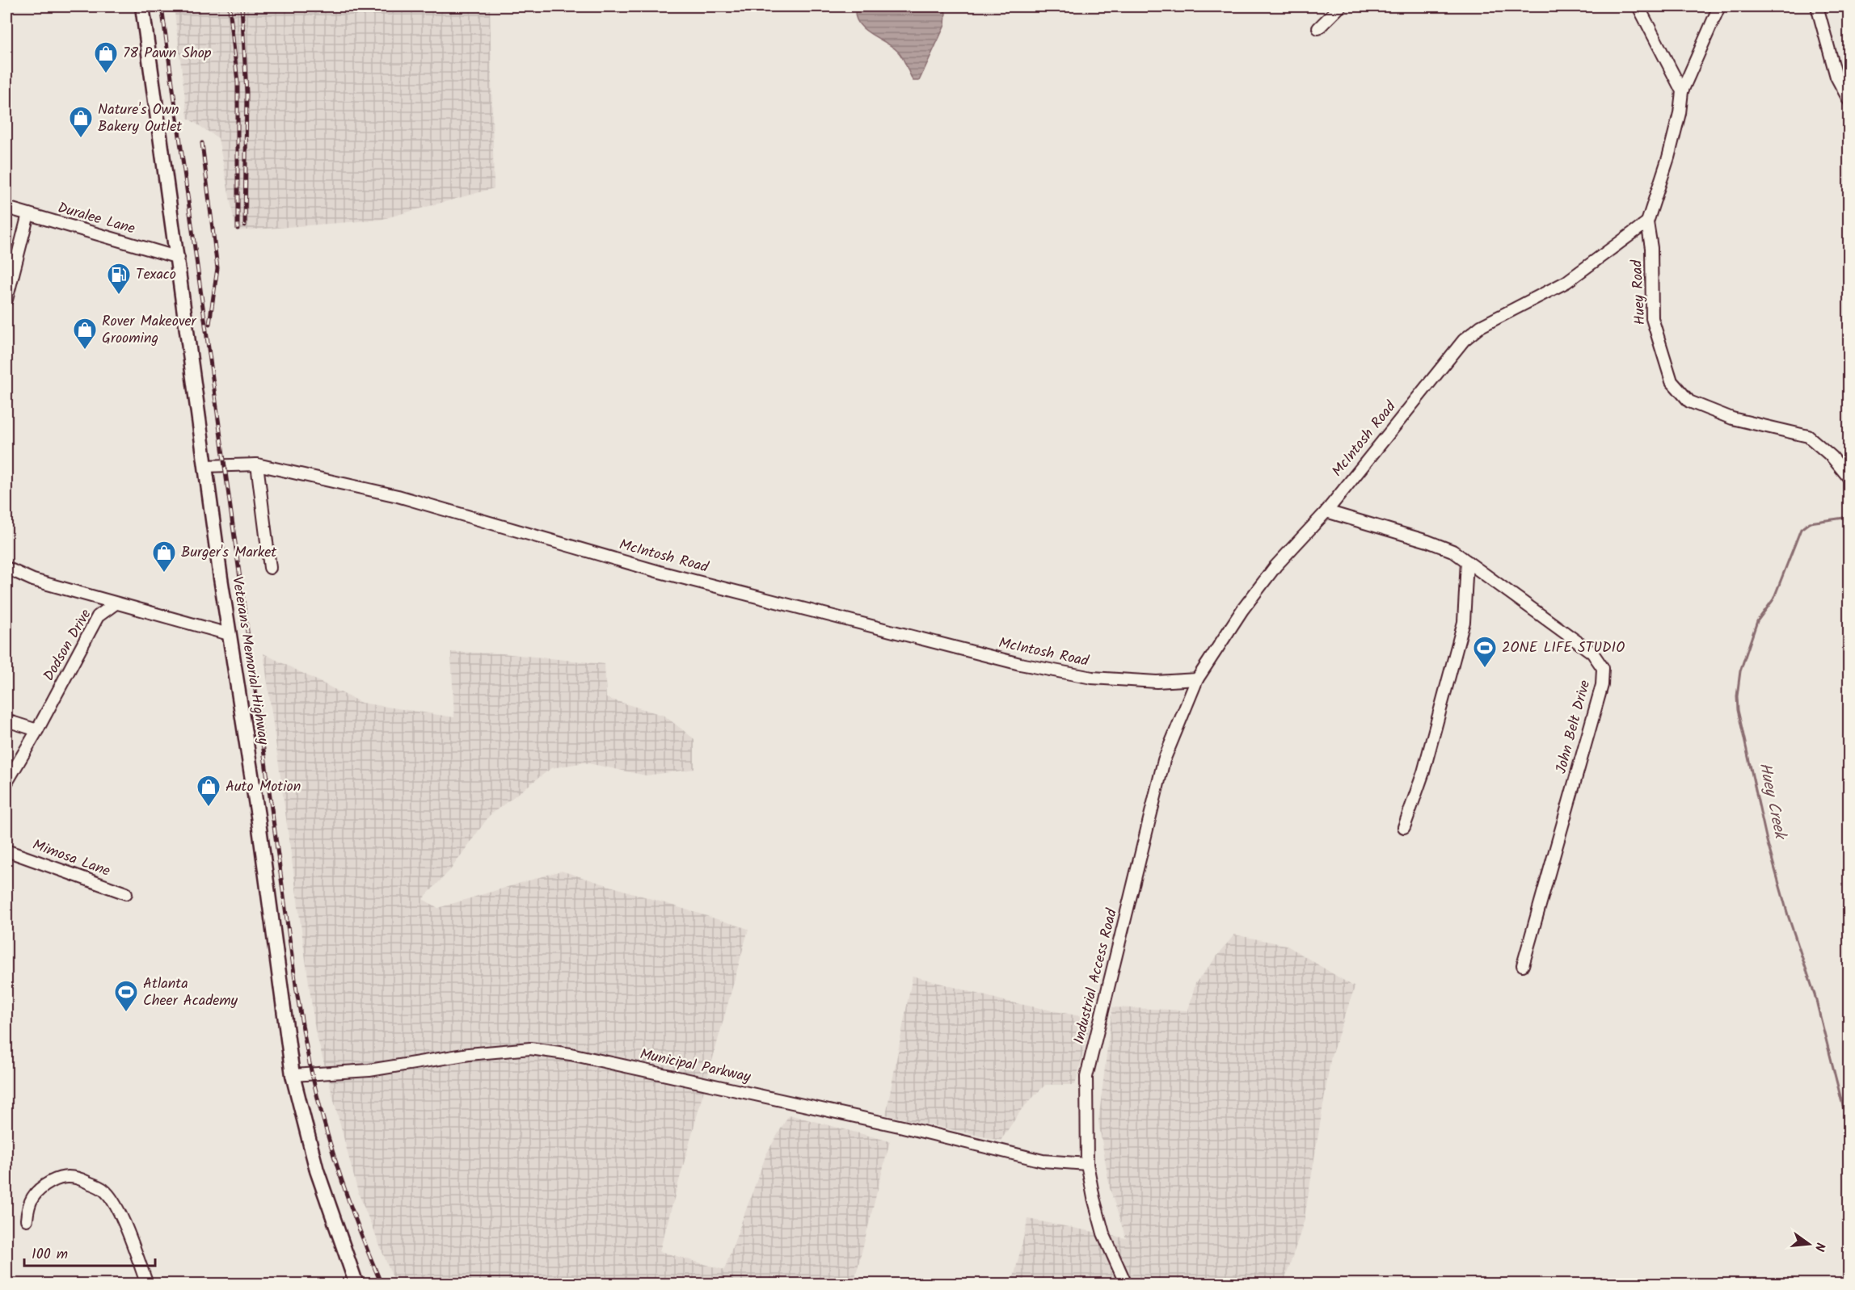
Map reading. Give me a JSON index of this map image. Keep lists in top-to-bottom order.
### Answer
{
  "streets": {
    "main road": ["Veterans Memorial Highway"],
    "street": [
      "Duralee Lane",
      "Huey Road",
      "McIntosh Road",
      "Dodson Drive",
      "John Belt Drive",
      "Mimosa Lane",
      "Industrial Access Road",
      "Municipal Parkway"
    ]
  },
  "crossings": [
    ["Duralee Lane", "Veterans Memorial Highway"],
    ["Huey Road", "McIntosh Road"],
    ["McIntosh Road", "Veterans Memorial Highway"],
    ["McIntosh Road", "John Belt Drive"],
    ["McIntosh Road", "Industrial Access Road"],
    ["Veterans Memorial Highway", "Municipal Parkway"],
    ["Industrial Access Road", "Municipal Parkway"]
  ],
  "water": ["Huey Creek"],
  "places": {
    "shop": [
      "78 Pawn Shop",
      "Nature's Own Bakery Outlet",
      "Rover Makeover Grooming",
      "Burger's Market",
      "Auto Motion"
    ],
    "fuel station": ["Texaco"],
    "sports": ["2ONE LIFE STUDIO", "Atlanta Cheer Academy"]
  },
  "scale_bar": "100 m",
  "north": "right"
}
